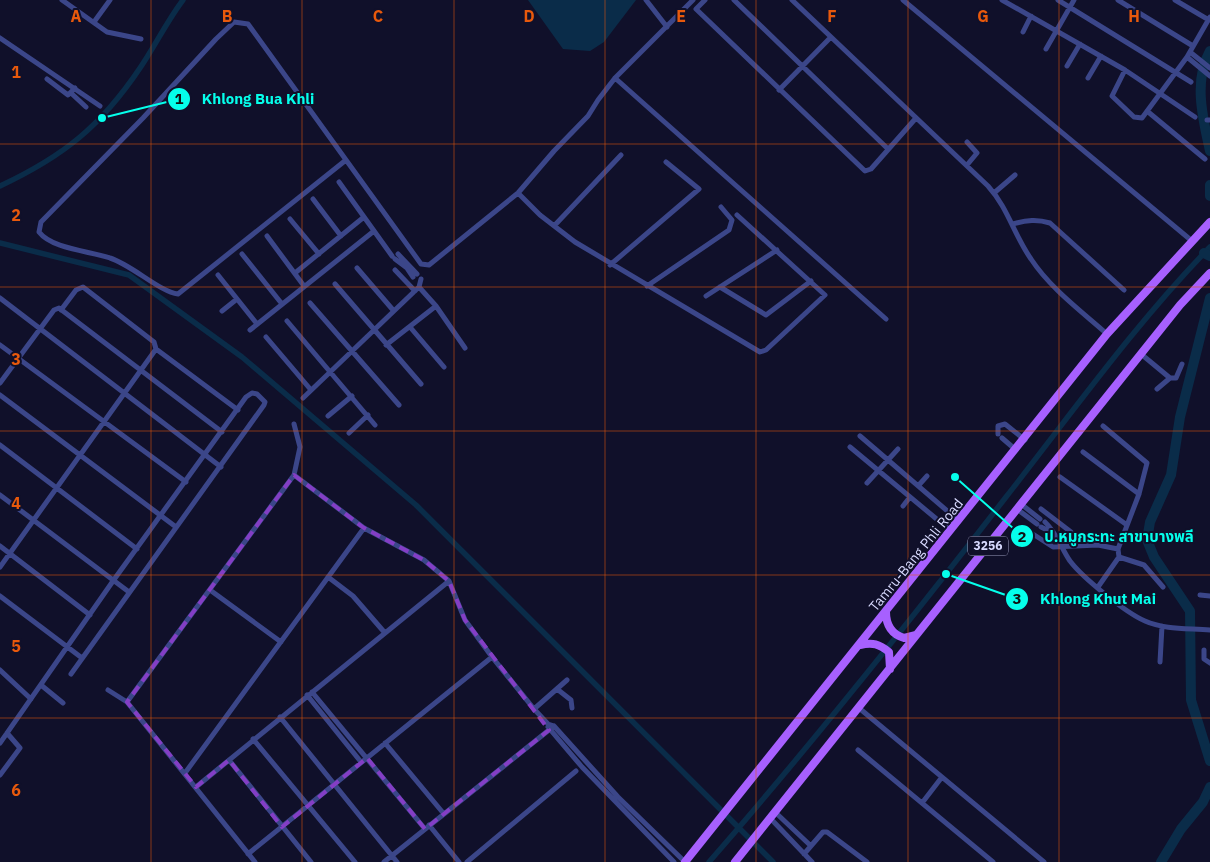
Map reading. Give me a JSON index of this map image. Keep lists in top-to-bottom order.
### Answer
{
  "streets": {
    "main road": ["3256", "Tamru-Bang Phli Road"]
  },
  "places": ["Khlong Bua Khli", "ป.หมูกระทะ สาขาบางพลี", "Khlong Khut Mai"],
  "grid": {
    "columns": [
      "A",
      "B",
      "C",
      "D",
      "E",
      "F",
      "G",
      "H"
    ],
    "rows": [
      "1",
      "2",
      "3",
      "4",
      "5",
      "6"
    ]
  }
}
